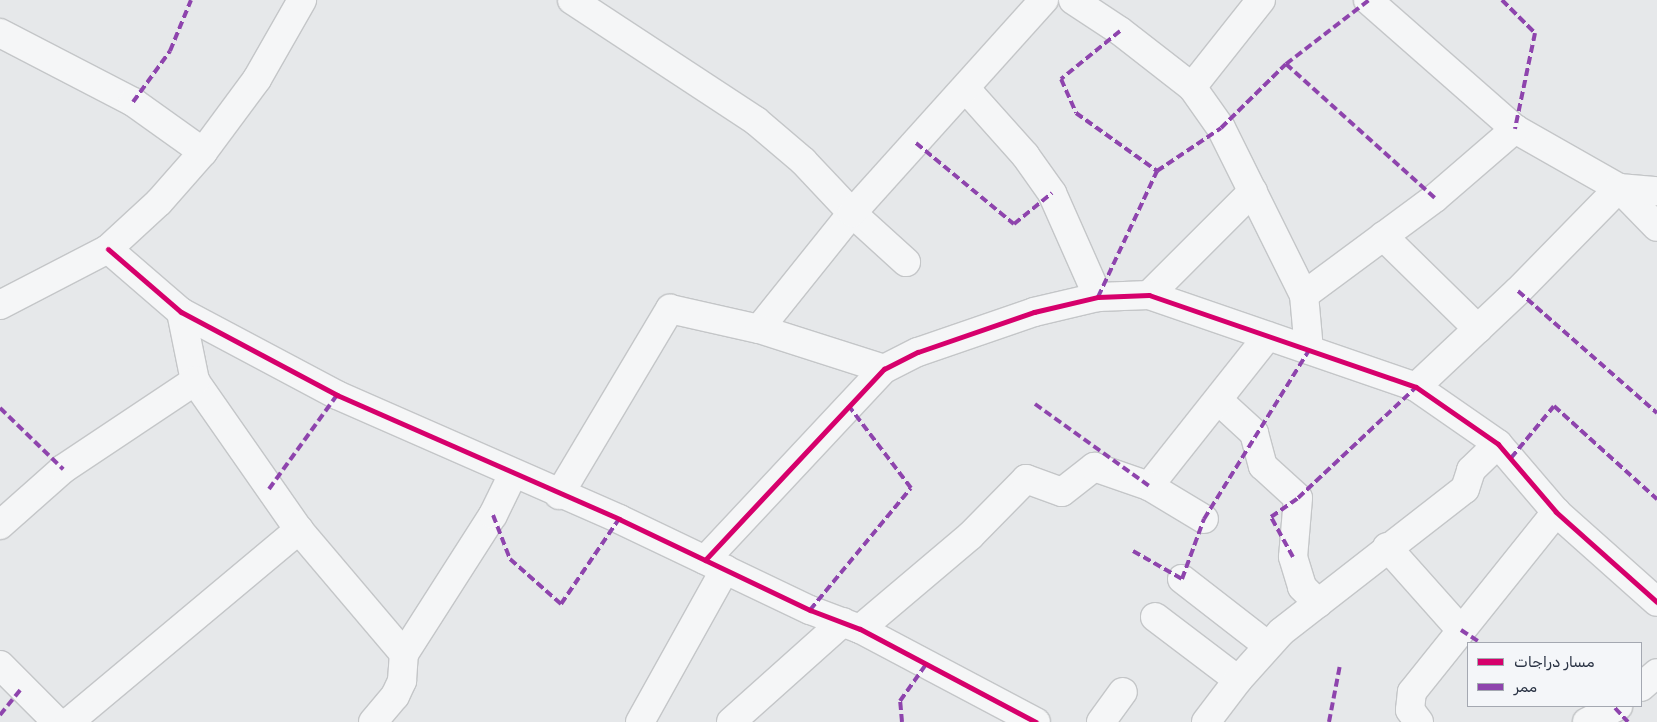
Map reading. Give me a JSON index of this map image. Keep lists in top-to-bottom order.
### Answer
{
  "legend": ["مسار دراجات", "ممر"]
}
